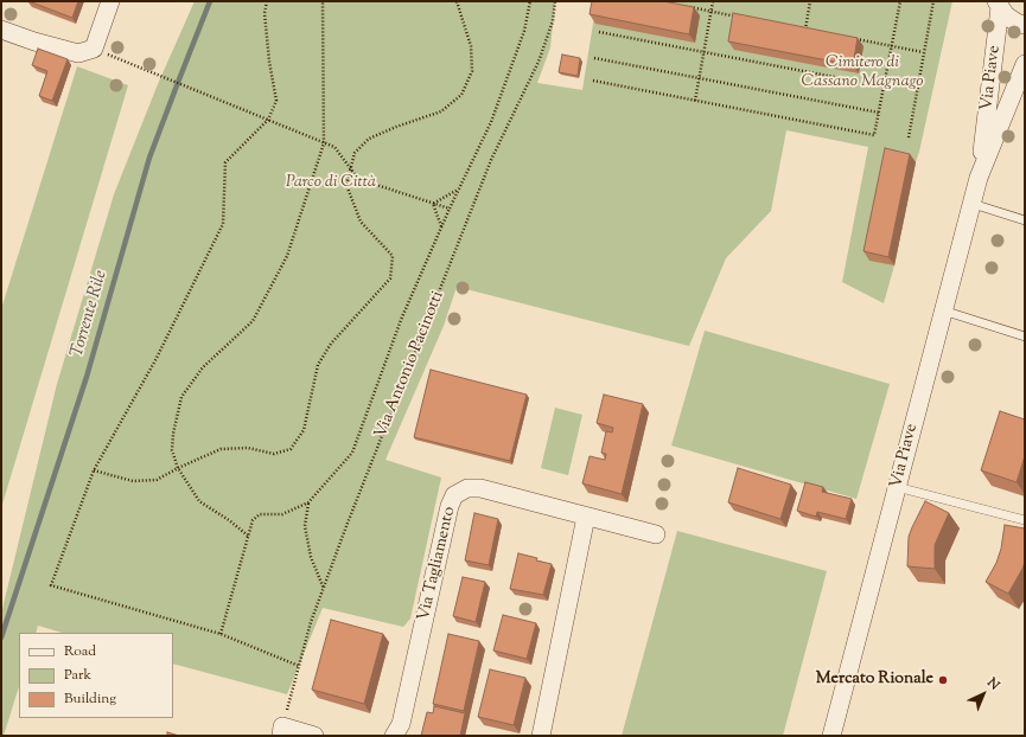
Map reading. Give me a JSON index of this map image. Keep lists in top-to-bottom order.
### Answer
{
  "streets": {
    "street": ["Via Piave", "Via Tagliamento"],
    "path": ["Via Antonio Pacinotti"]
  },
  "water": ["Torrente Rile"],
  "parks": ["Cimitero di Cassano Magnago", "Parco di Città"],
  "places": ["Mercato Rionale"],
  "legend": ["Road", "Park", "Building"],
  "north": "top right"
}
